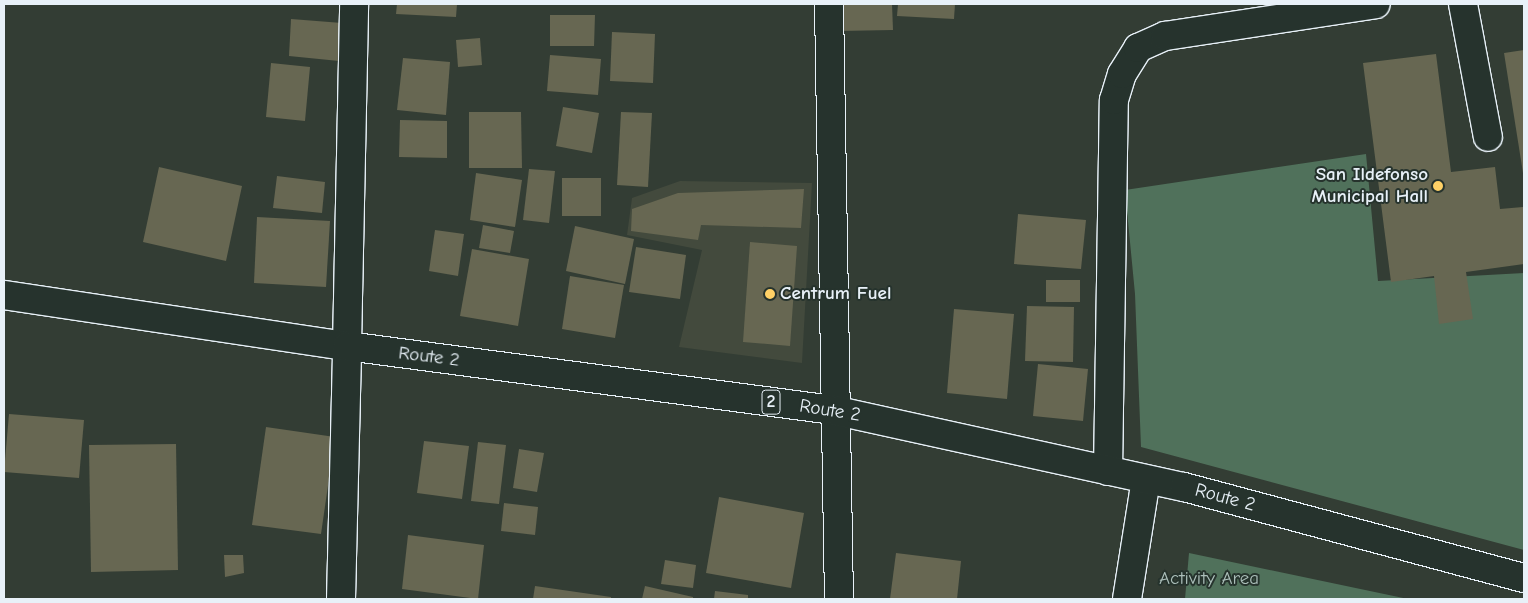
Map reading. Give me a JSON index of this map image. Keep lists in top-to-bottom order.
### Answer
{
  "streets": {
    "main road": ["Route 2", "2"]
  },
  "parks": ["Activity Area"],
  "places": ["San Ildefonso Municipal Hall", "Centrum Fuel"]
}
